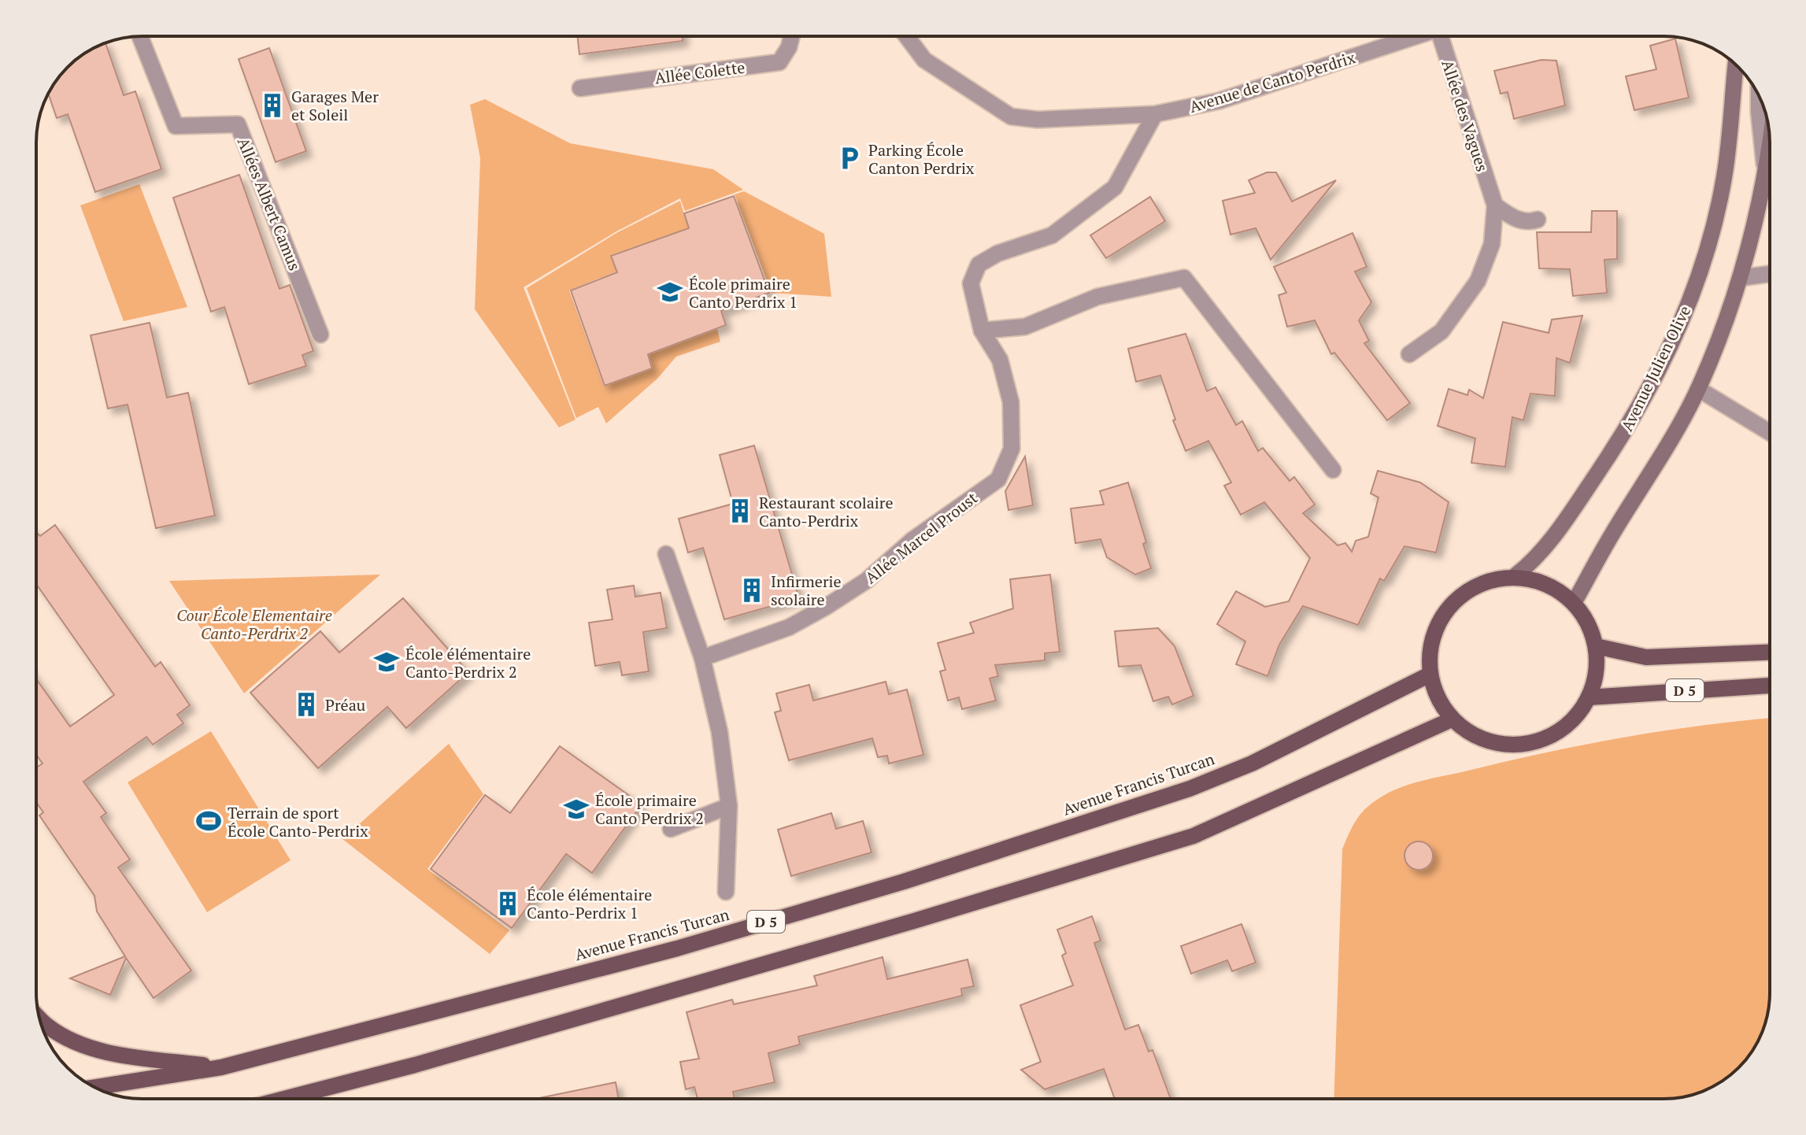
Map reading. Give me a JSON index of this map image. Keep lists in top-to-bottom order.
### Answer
{
  "streets": {
    "main road": ["Avenue Julien Olive", "D 5", "Avenue Francis Turcan"],
    "street": [
      "Allée Colette",
      "Avenue de Canto Perdrix",
      "Allée des Vagues",
      "Allées Albert Camus",
      "Allée Marcel Proust"
    ]
  },
  "crossings": [
    ["Avenue de Canto Perdrix", "Allée Marcel Proust"],
    ["Avenue Julien Olive", "D 5"],
    ["Avenue Julien Olive", "Avenue Francis Turcan"],
    ["D 5", "Avenue Francis Turcan"]
  ],
  "parks": ["Cour École Elementaire Canto-Perdrix 2"],
  "places": {
    "building": [
      "Garages Mer et Soleil",
      "Restaurant scolaire Canto-Perdrix",
      "Infirmerie scolaire",
      "Préau",
      "École élémentaire Canto-Perdrix 1"
    ],
    "parking": ["Parking École Canton Perdrix"],
    "school or university": ["École primaire Canto Perdrix 1", "École élémentaire Canto-Perdrix 2", "École primaire Canto Perdrix 2"],
    "sports": ["Terrain de sport École Canto-Perdrix"]
  }
}
